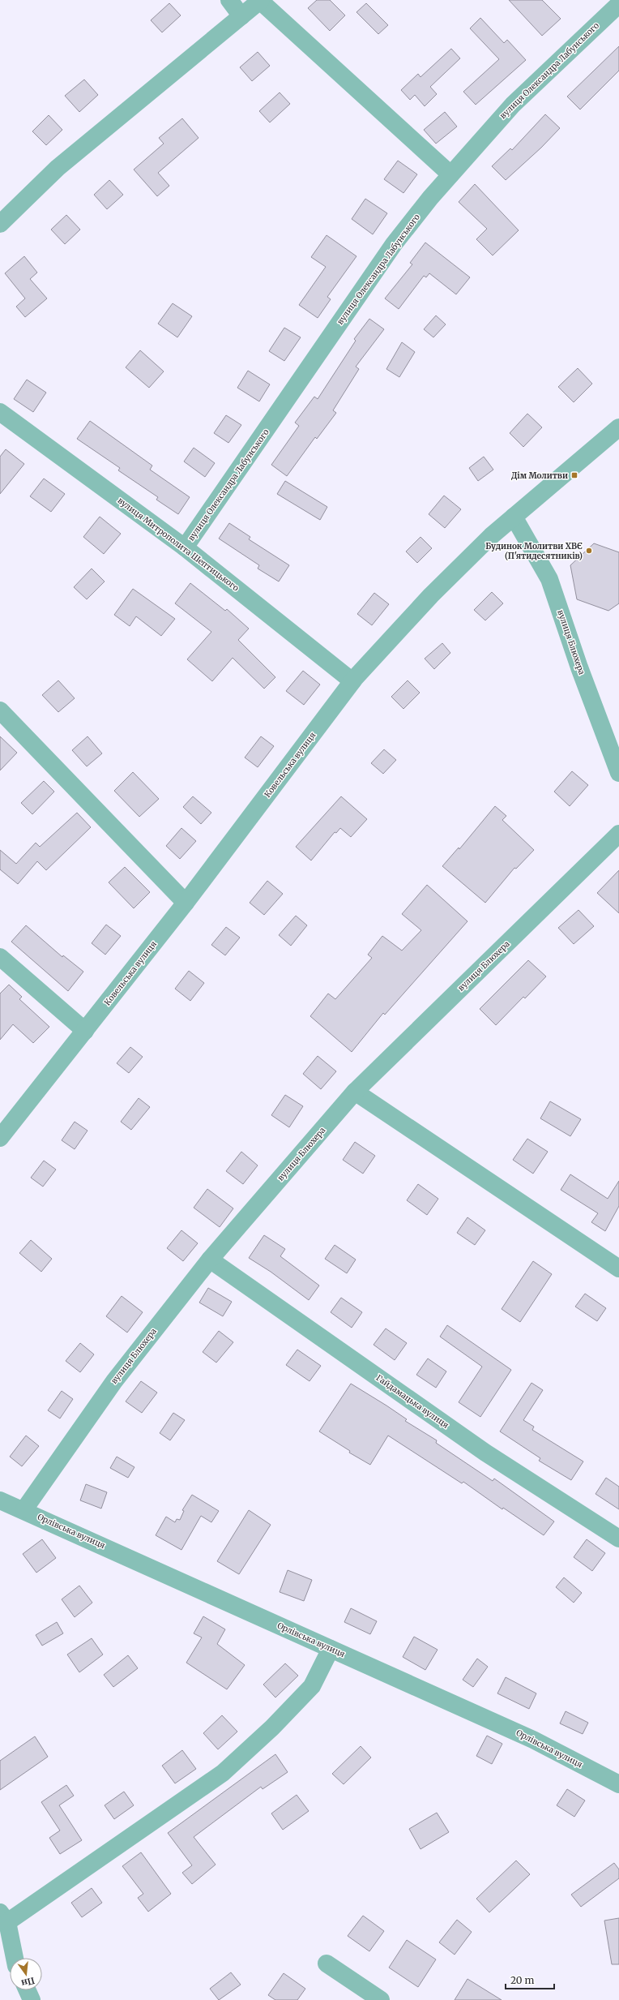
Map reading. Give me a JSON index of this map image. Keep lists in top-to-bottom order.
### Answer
{
  "streets": {
    "street": [
      "вулиця Олександра Лабунського",
      "вулиця Митрополита Шептицького",
      "вулиця Блюхера",
      "Ковельська вулиця",
      "Гайдамацька вулиця",
      "Орлівська вулиця"
    ]
  },
  "crossings": [
    ["вулиця Олександра Лабунського", "вулиця Митрополита Шептицького"],
    ["вулиця Митрополита Шептицького", "Ковельська вулиця"],
    ["вулиця Блюхера", "Ковельська вулиця"],
    ["вулиця Блюхера", "Гайдамацька вулиця"],
    ["вулиця Блюхера", "Орлівська вулиця"]
  ],
  "places": {
    "transit": ["Дім Молитви"],
    "other": ["Будинок Молитви ХВЄ (П'ятидесятників)"]
  },
  "scale_bar": "20 m",
  "north": "bottom"
}
